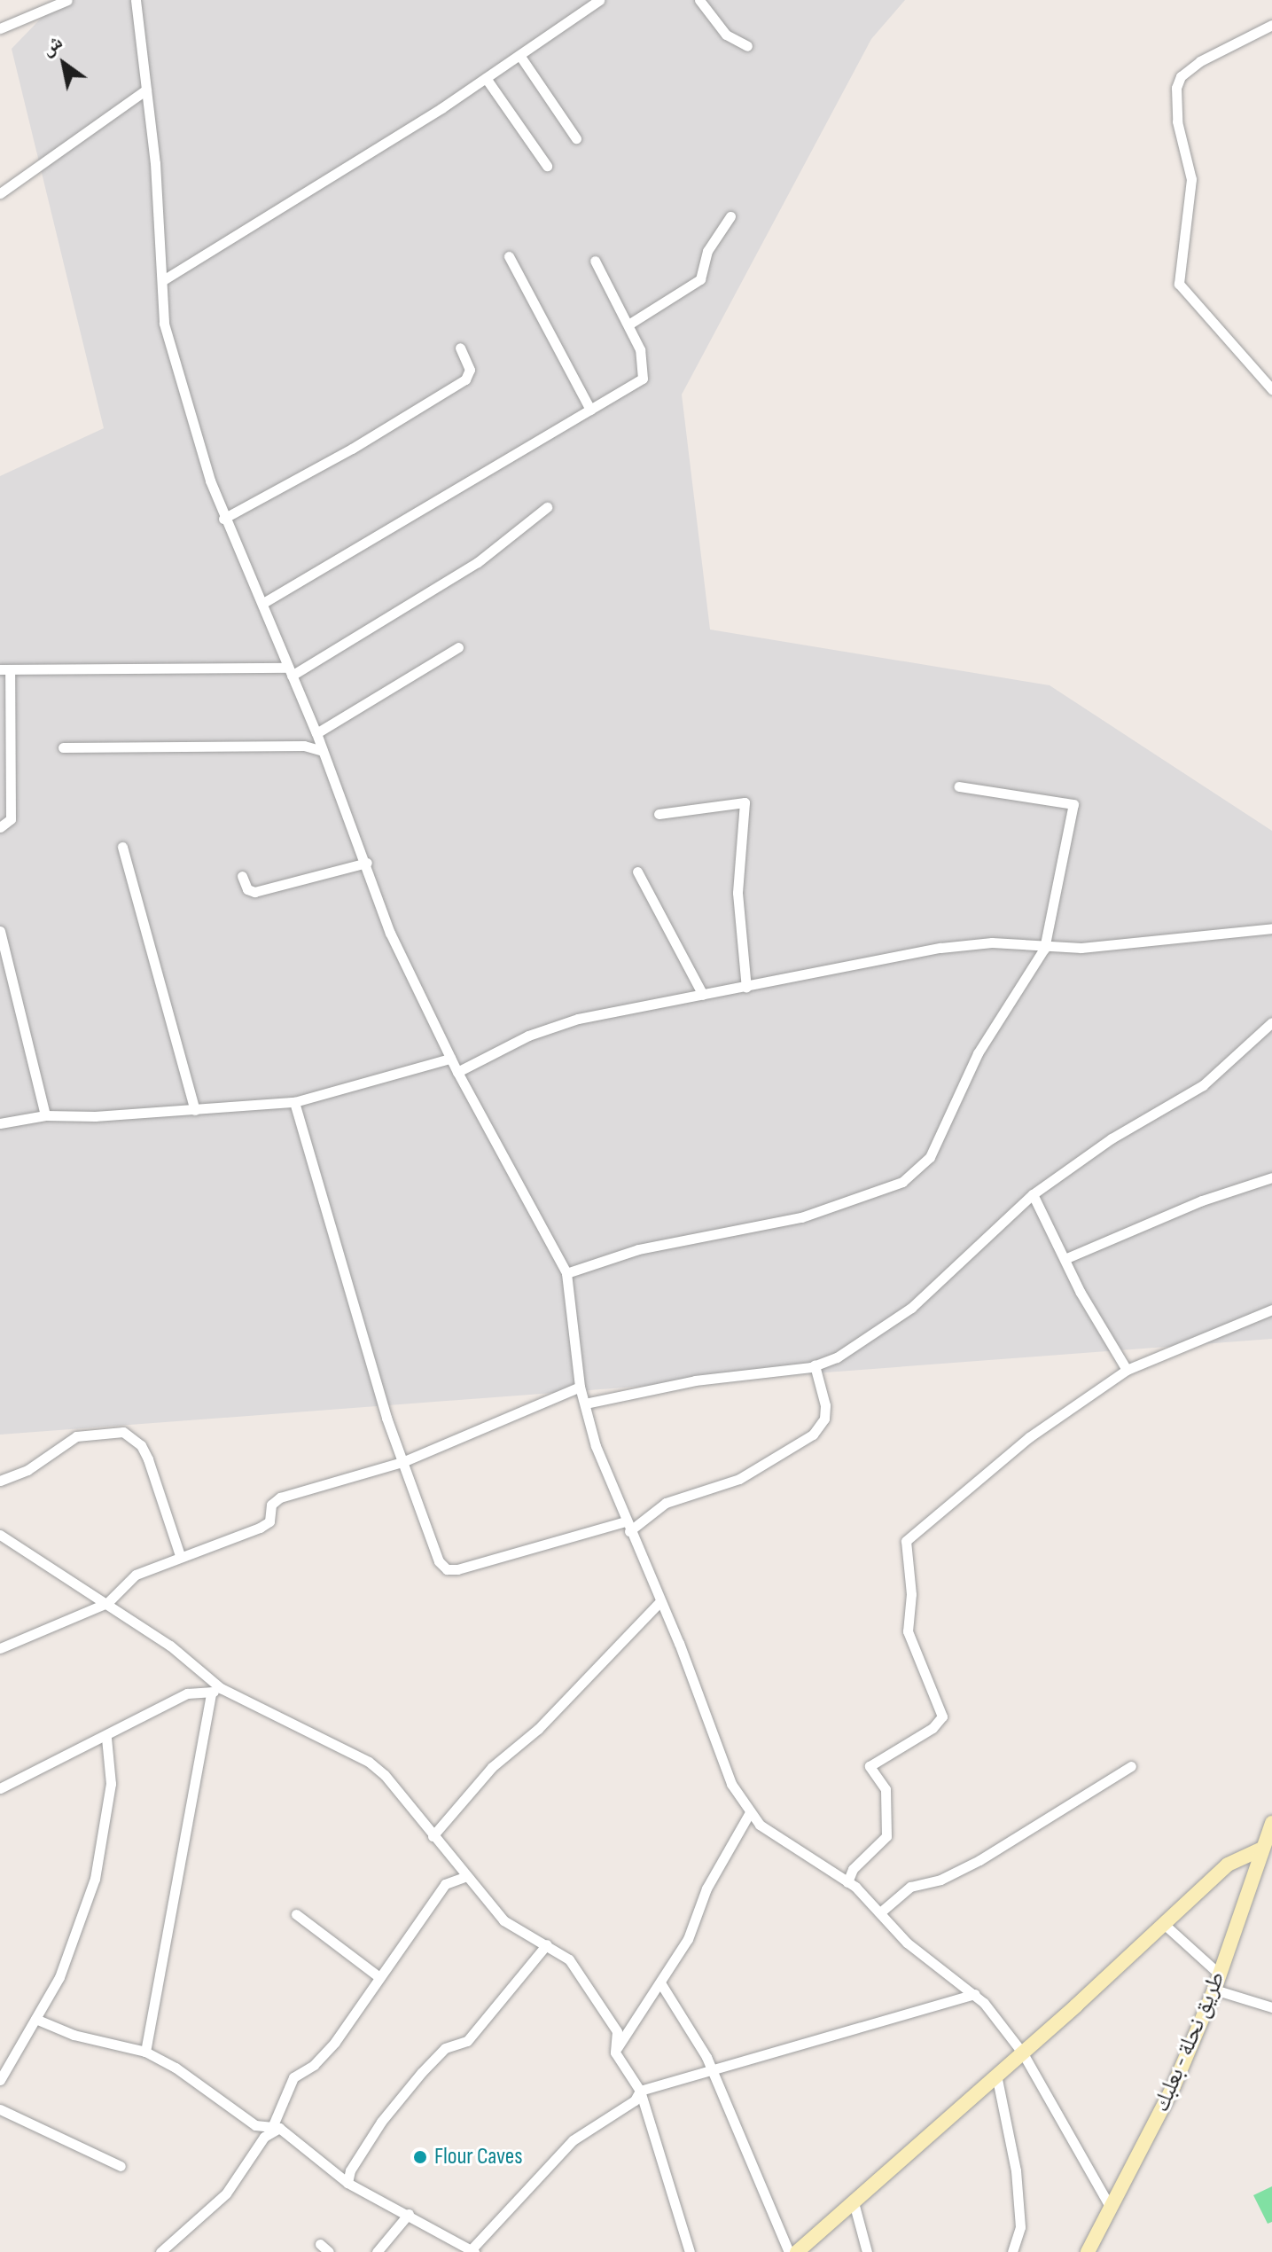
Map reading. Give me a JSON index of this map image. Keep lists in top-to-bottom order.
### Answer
{
  "streets": {
    "street": ["طريق نحلة - بعلبك"]
  },
  "places": ["Flour Caves"],
  "north": "top left"
}
